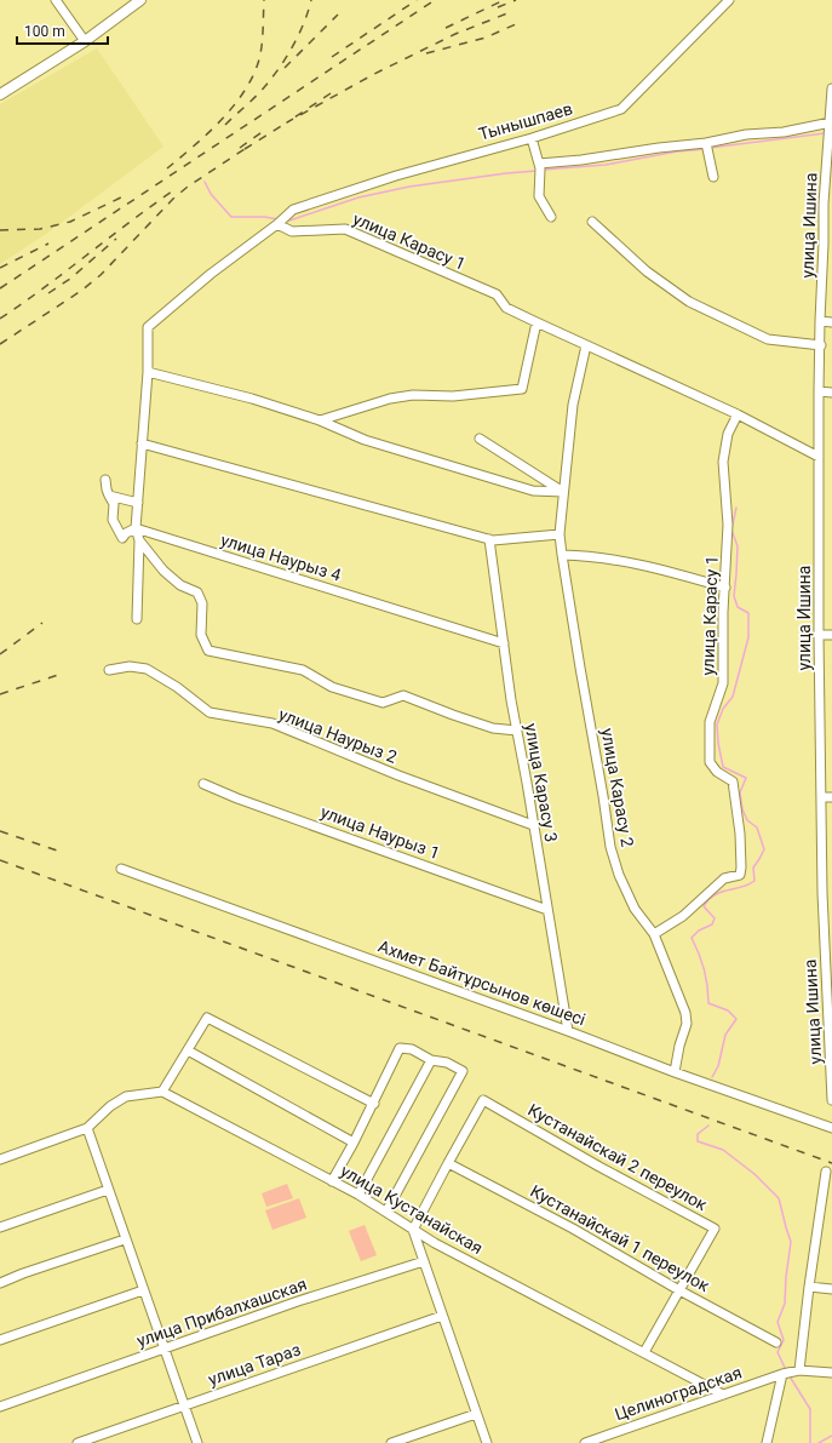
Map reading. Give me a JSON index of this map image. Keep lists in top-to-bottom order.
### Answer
{
  "streets": {
    "street": [
      "Тынышпаев",
      "улица Ишина",
      "улица Карасу 1",
      "улица Наурыз 4",
      "улица Наурыз 2",
      "улица Карасу 3",
      "улица Карасу 2",
      "улица Наурыз 1",
      "Ахмет Байтұрсынов көшесі",
      "Кустанайскай 2 переулок",
      "улица Кустанайская",
      "Кустанайскай 1 переулок",
      "улица Прибалхашская",
      "улица Тараз",
      "Целиноградская"
    ]
  },
  "crossings": [
    ["Тынышпаев", "улица Карасу 1"],
    ["улица Ишина", "улица Карасу 1"],
    ["улица Карасу 1", "улица Карасу 2"],
    ["улица Наурыз 4", "улица Карасу 3"],
    ["улица Наурыз 2", "улица Карасу 3"],
    ["улица Карасу 3", "улица Наурыз 1"],
    ["улица Карасу 3", "Ахмет Байтұрсынов көшесі"],
    ["улица Карасу 2", "Ахмет Байтұрсынов көшесі"],
    ["Кустанайскай 2 переулок", "улица Кустанайская"],
    ["Кустанайскай 2 переулок", "Кустанайскай 1 переулок"],
    ["улица Кустанайская", "Целиноградская"]
  ],
  "scale_bar": "100 m"
}
